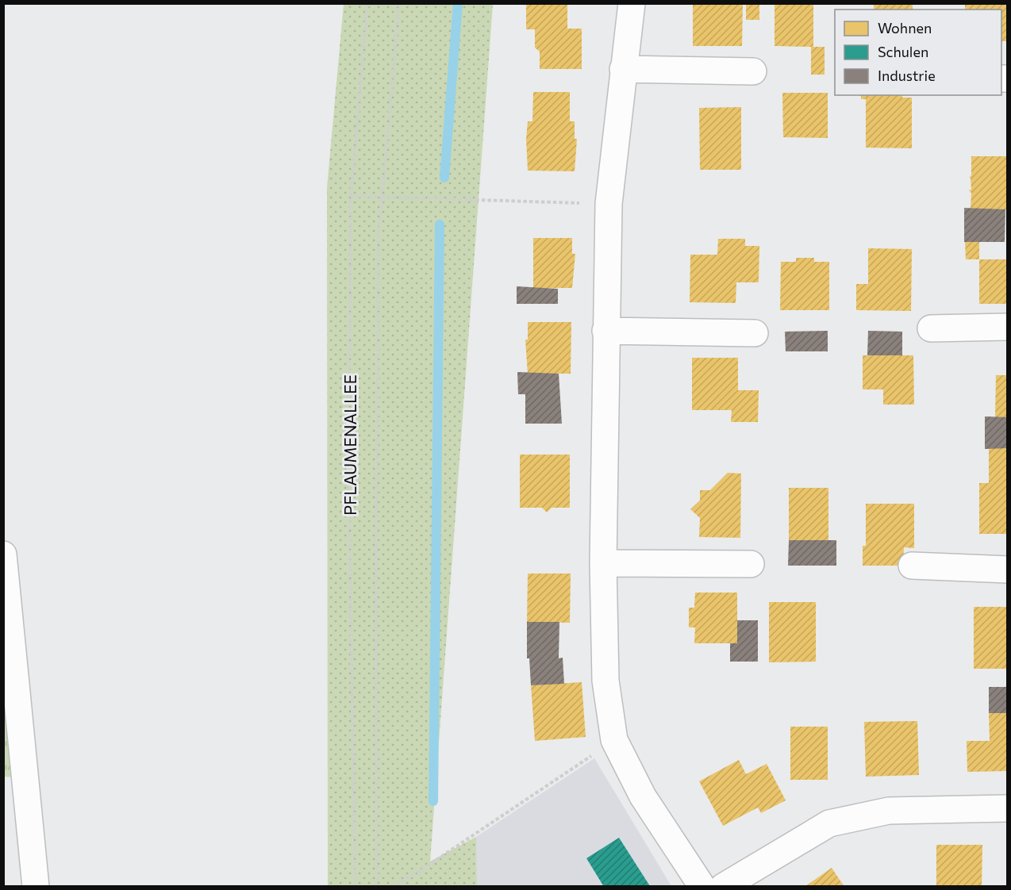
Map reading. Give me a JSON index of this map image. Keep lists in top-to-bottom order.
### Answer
{
  "streets": {
    "path": ["PFLAUMENALLEE"]
  },
  "legend": ["Wohnen", "Schulen", "Industrie"]
}
